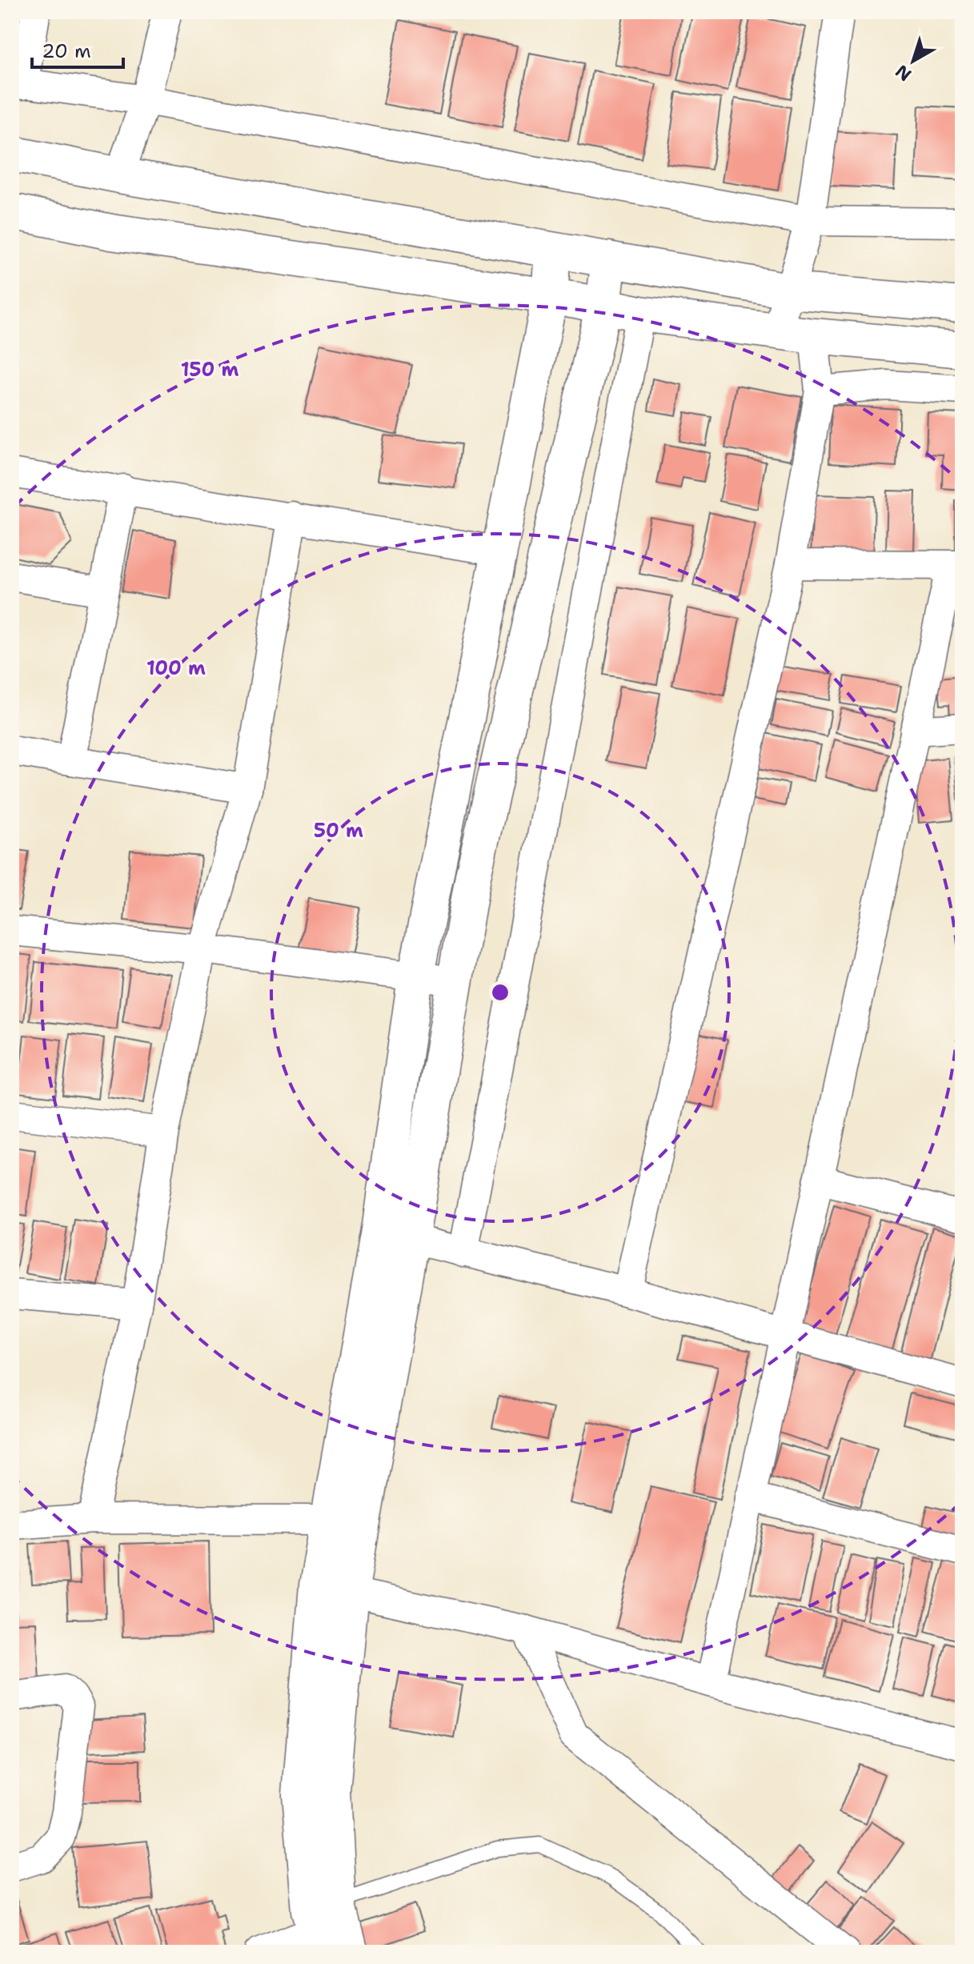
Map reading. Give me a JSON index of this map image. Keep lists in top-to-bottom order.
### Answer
{
  "scale_bar": "20 m",
  "north": "bottom left",
  "rings": ["150 m", "100 m", "50 m"]
}
